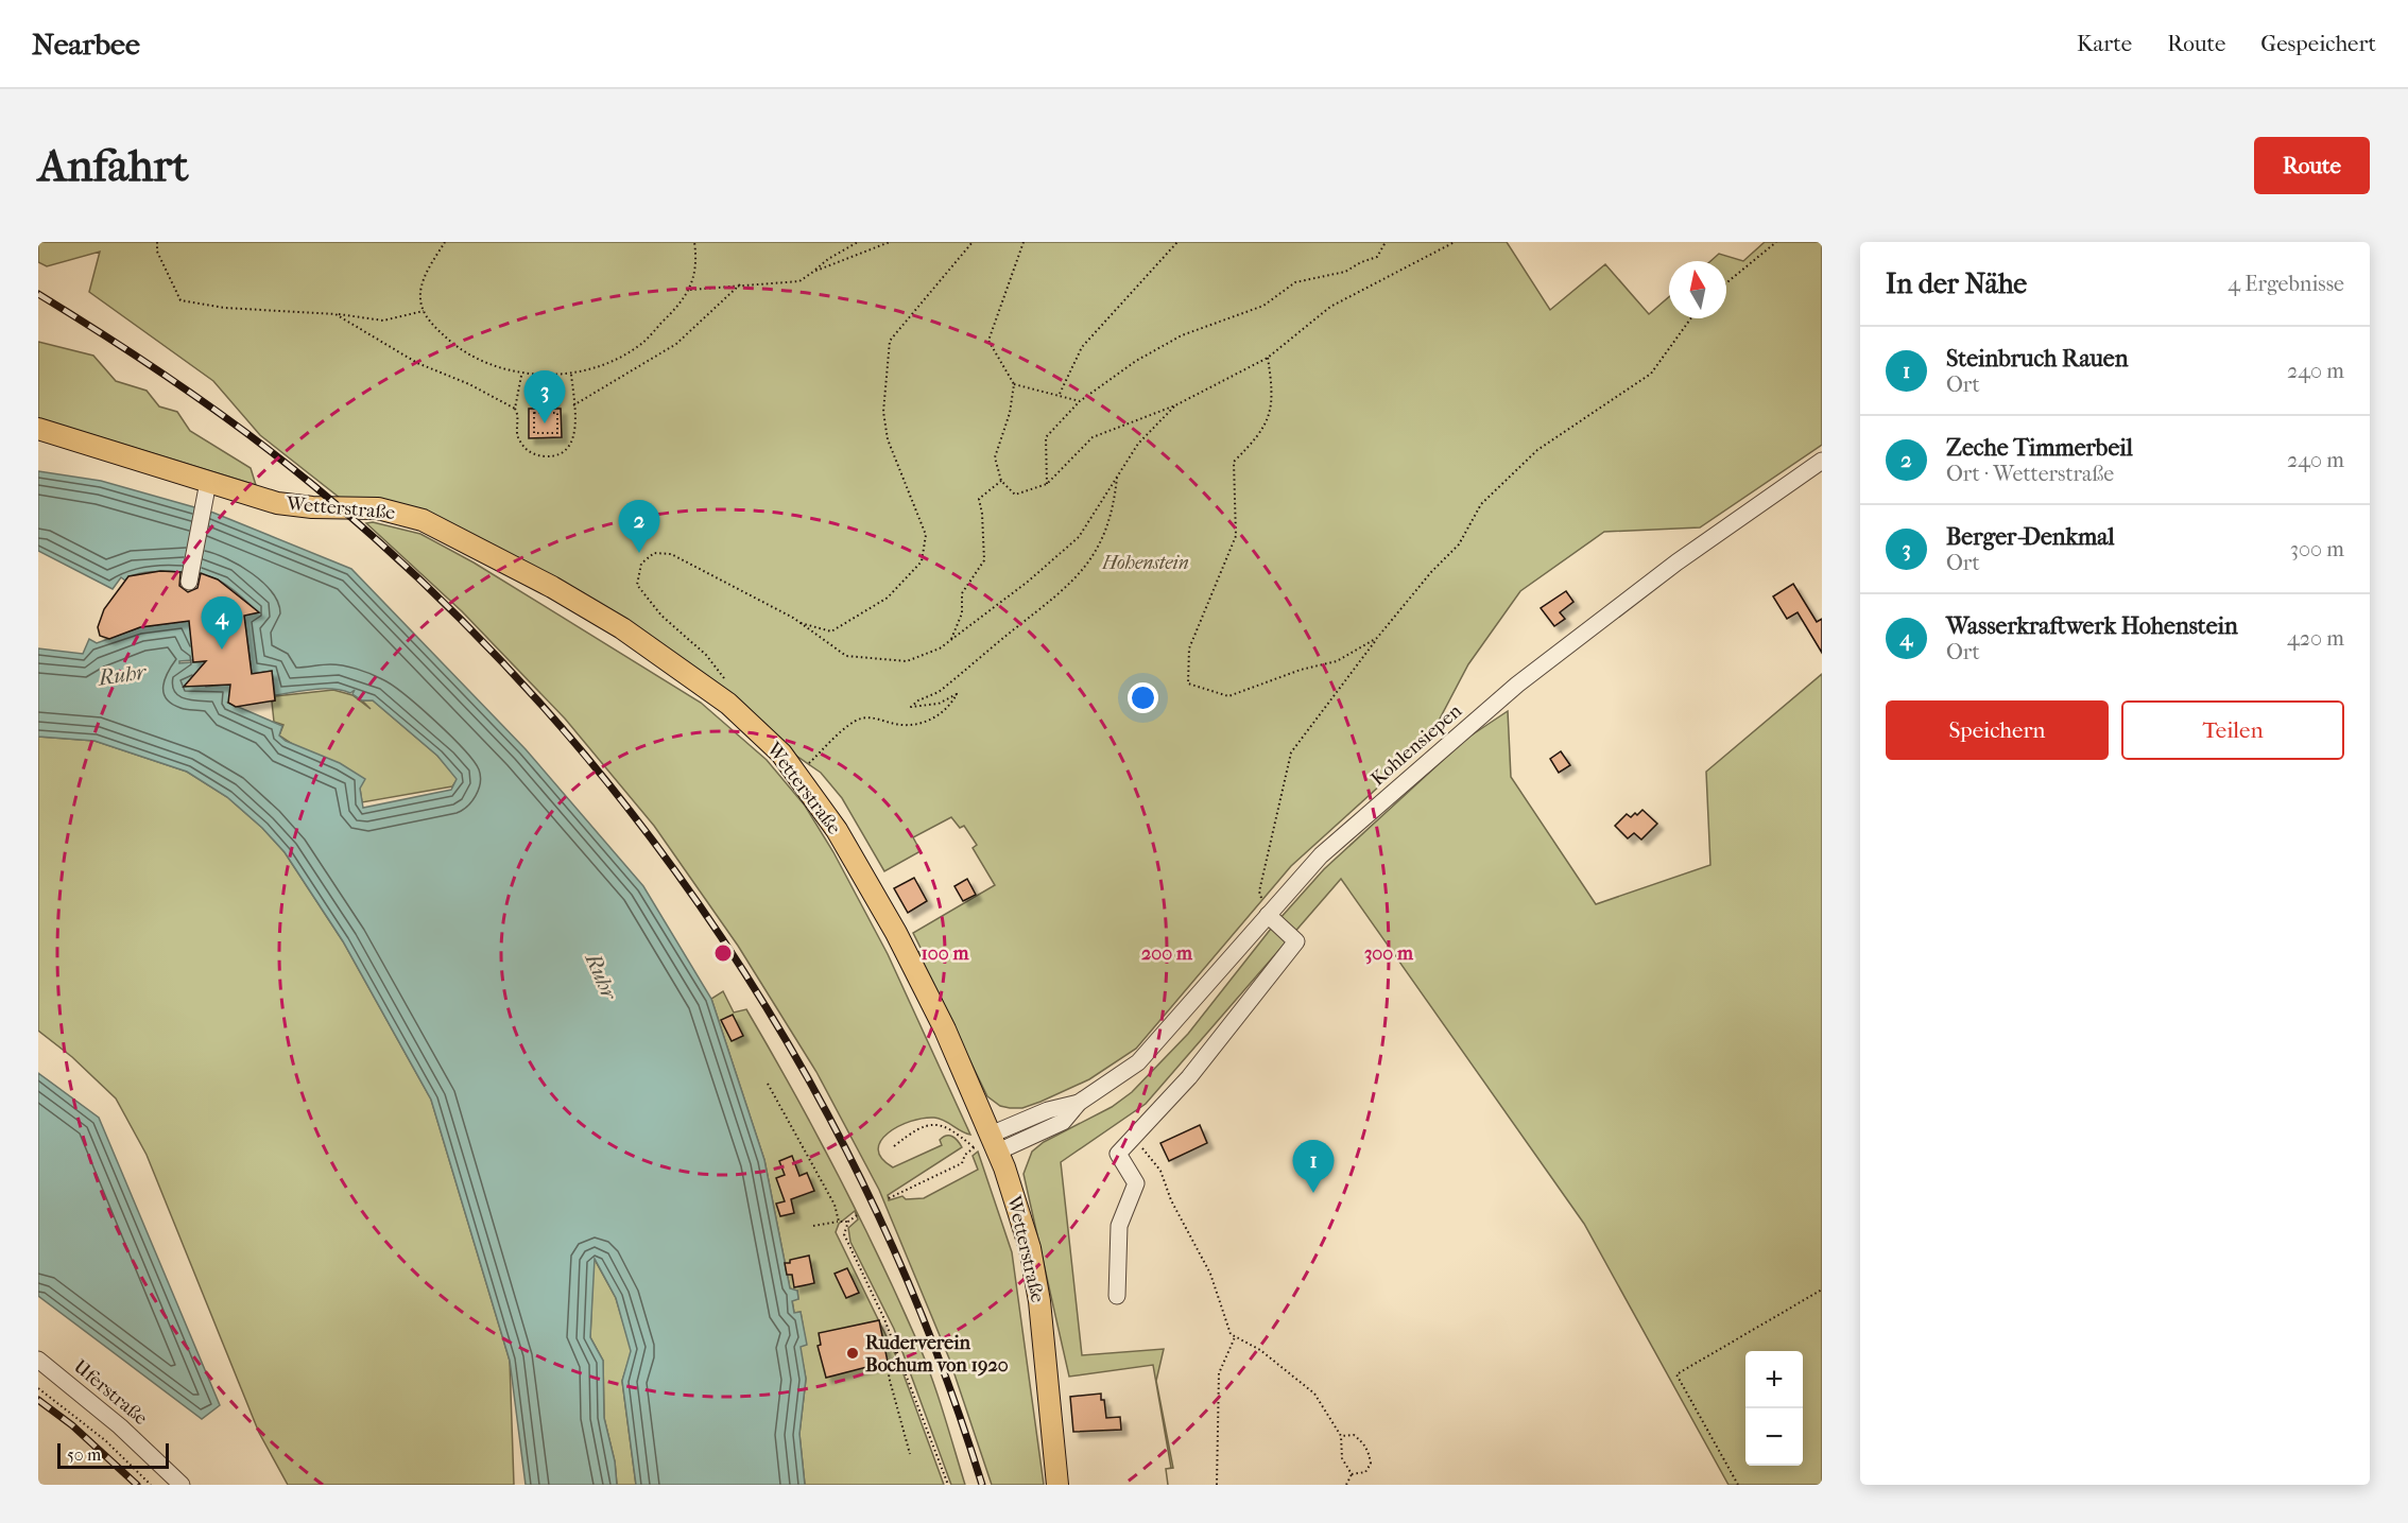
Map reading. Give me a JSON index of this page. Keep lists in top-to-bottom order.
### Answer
{
  "streets": {
    "main road": ["Wetterstraße"],
    "street": ["Kohlensiepen", "Uferstraße"]
  },
  "crossings": [
    ["Wetterstraße", "Kohlensiepen"]
  ],
  "water": ["Ruhr"],
  "parks": ["Hohenstein"],
  "places": ["Ruderverein Bochum von 1920"],
  "scale_bar": "50 m",
  "north": "top",
  "page": {
    "header": "Nearbee",
    "nav": ["Karte", "Route", "Gespeichert"],
    "buttons": [
      "Route",
      ["Speichern", "Teilen"]
    ],
    "title": "Anfahrt",
    "heading": ["In der Nähe", "4 Ergebnisse"],
    "list": [
      {
        "mark": "1",
        "name": "Steinbruch Rauen",
        "note": "Ort",
        "value": "240 m"
      },
      {
        "mark": "2",
        "name": "Zeche Timmerbeil",
        "note": "Ort · Wetterstraße",
        "value": "240 m"
      },
      {
        "mark": "3",
        "name": "Berger-Denkmal",
        "note": "Ort",
        "value": "300 m"
      },
      {
        "mark": "4",
        "name": "Wasserkraftwerk Hohenstein",
        "note": "Ort",
        "value": "420 m"
      }
    ],
    "pins": [
      "3",
      "2",
      "4",
      "1"
    ],
    "map_buttons": ["+", "−"],
    "scale": "50 m"
  },
  "rings": ["100 m", "200 m", "300 m"]
}
